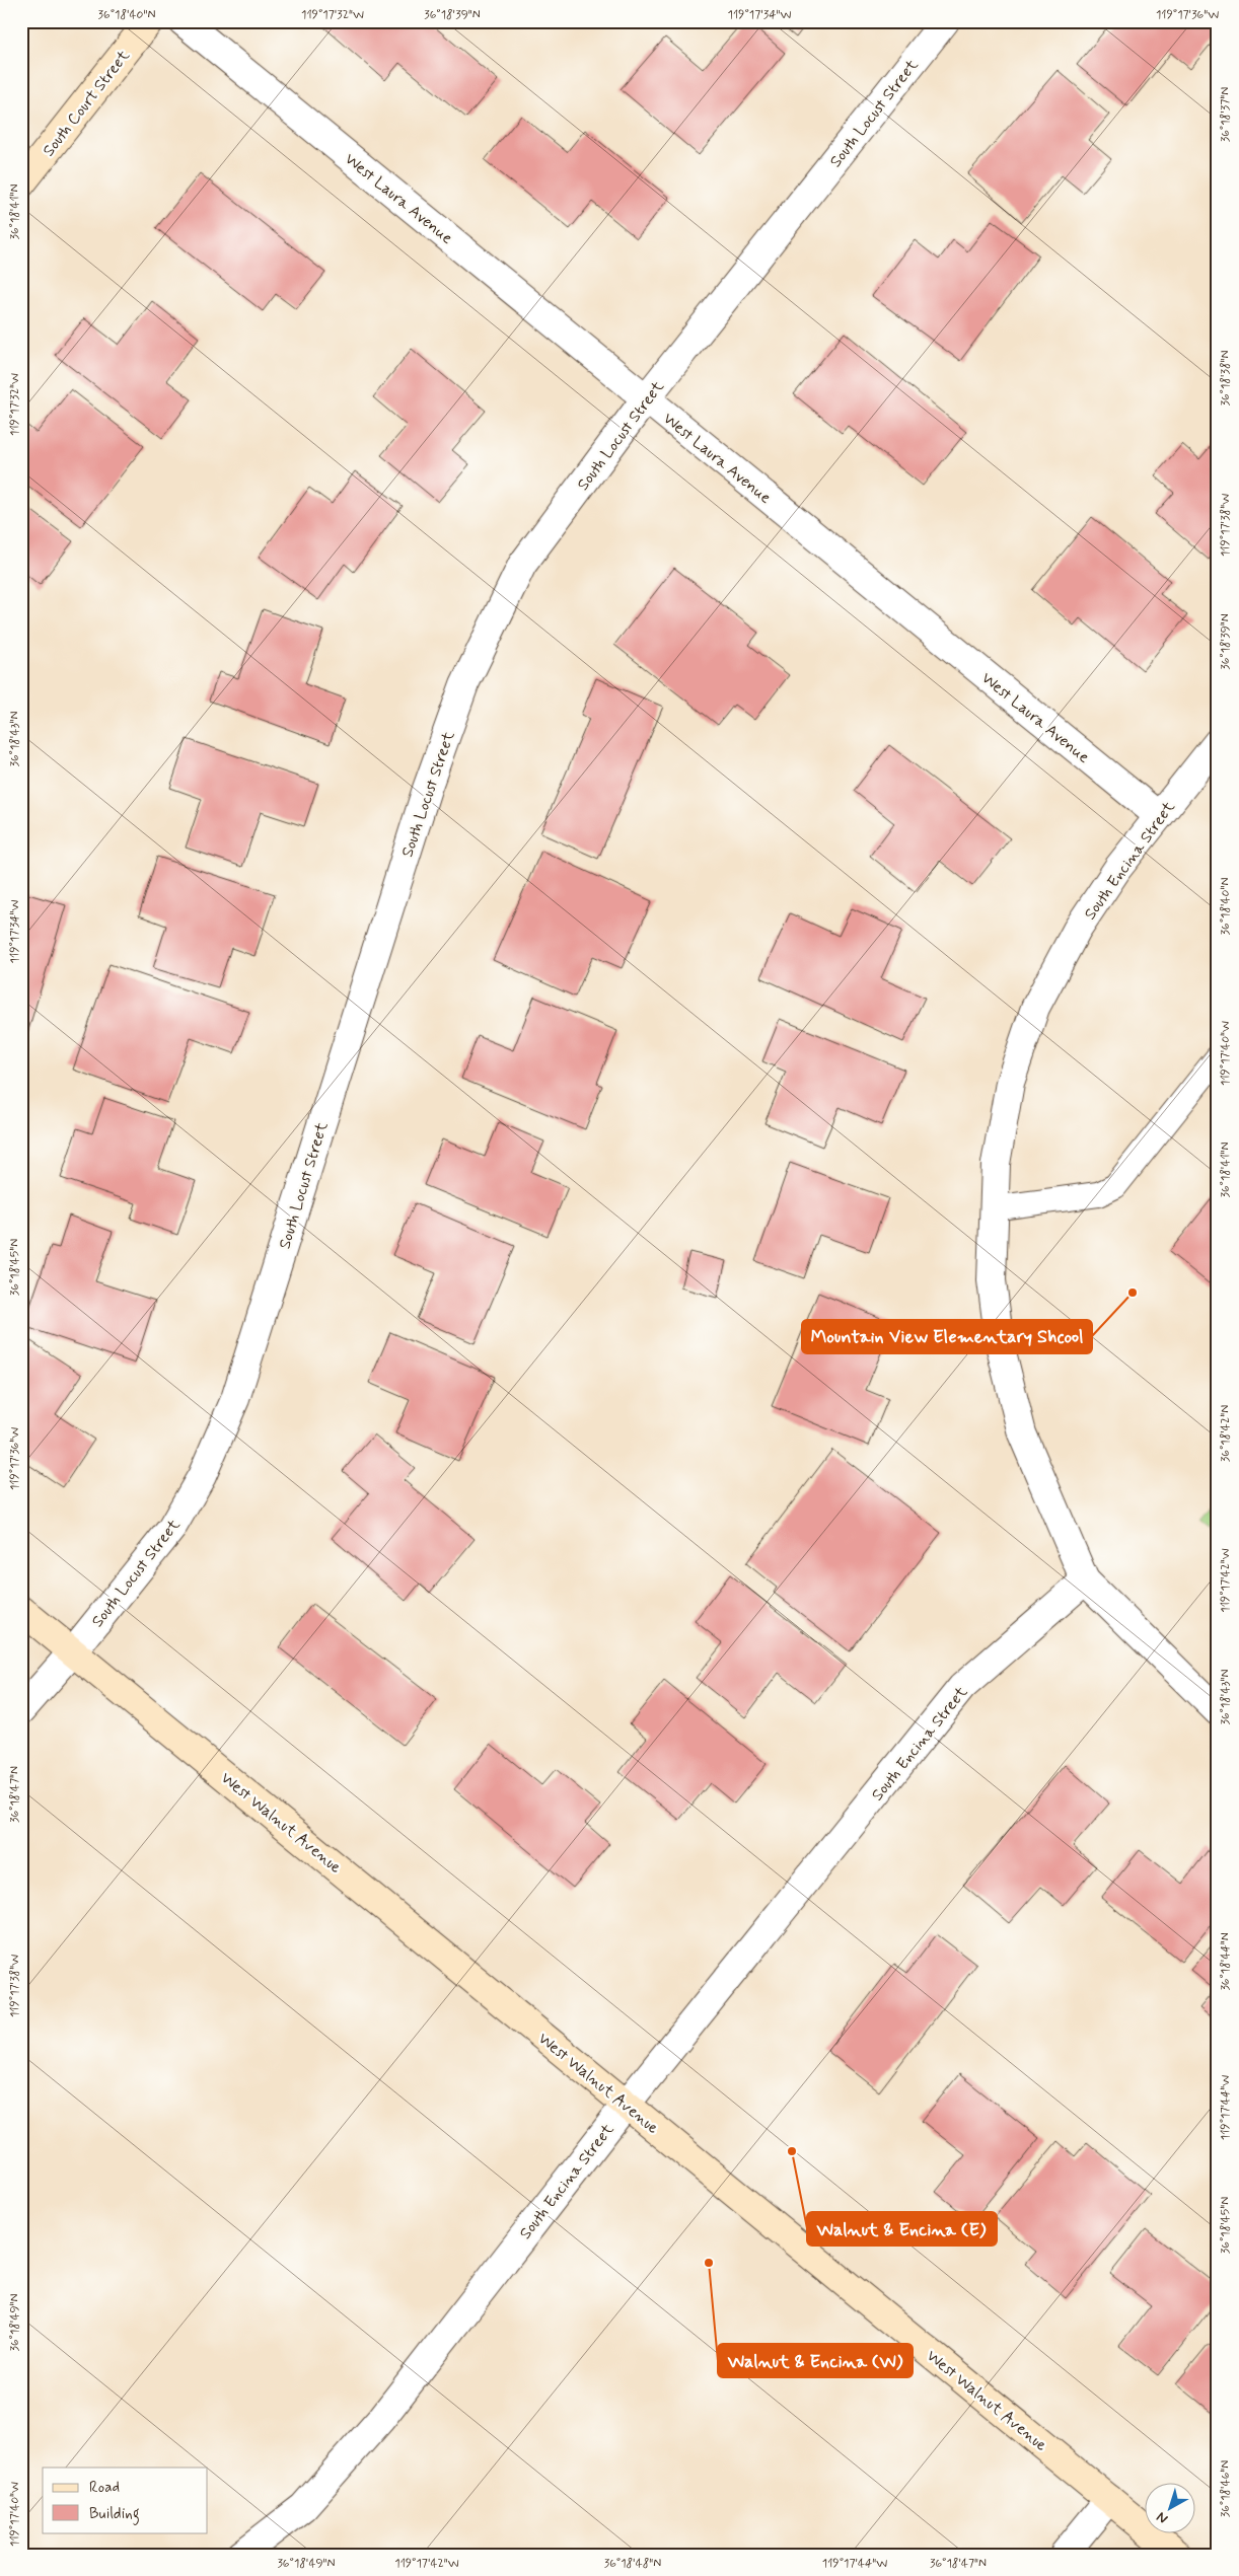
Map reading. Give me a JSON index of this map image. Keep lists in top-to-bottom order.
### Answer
{
  "streets": {
    "main road": ["South Court Street", "West Walnut Avenue"],
    "street": ["South Locust Street", "West Laura Avenue", "South Encina Street"]
  },
  "crossings": [
    ["South Locust Street", "West Laura Avenue"],
    ["South Locust Street", "West Walnut Avenue"],
    ["West Laura Avenue", "South Encina Street"],
    ["South Encina Street", "West Walnut Avenue"]
  ],
  "places": ["Mountain View Elementary Shcool", "Walnut & Encina (E)", "Walnut & Encina (W)"],
  "legend": ["Road", "Building"],
  "north": "bottom left",
  "coordinates": [
    "36°18'40\"N",
    "119°17'32\"W",
    "36°18'39\"N",
    "119°17'34\"W",
    "119°17'36\"W",
    "36°18'37\"N",
    "36°18'41\"N",
    "36°18'38\"N",
    "119°17'38\"W",
    "36°18'43\"N",
    "119°17'40\"W",
    "36°18'45\"N",
    "36°18'42\"N",
    "119°17'42\"W",
    "36°18'47\"N",
    "36°18'44\"N",
    "119°17'44\"W",
    "36°18'49\"N",
    "36°18'46\"N",
    "36°18'48\"N"
  ]
}
